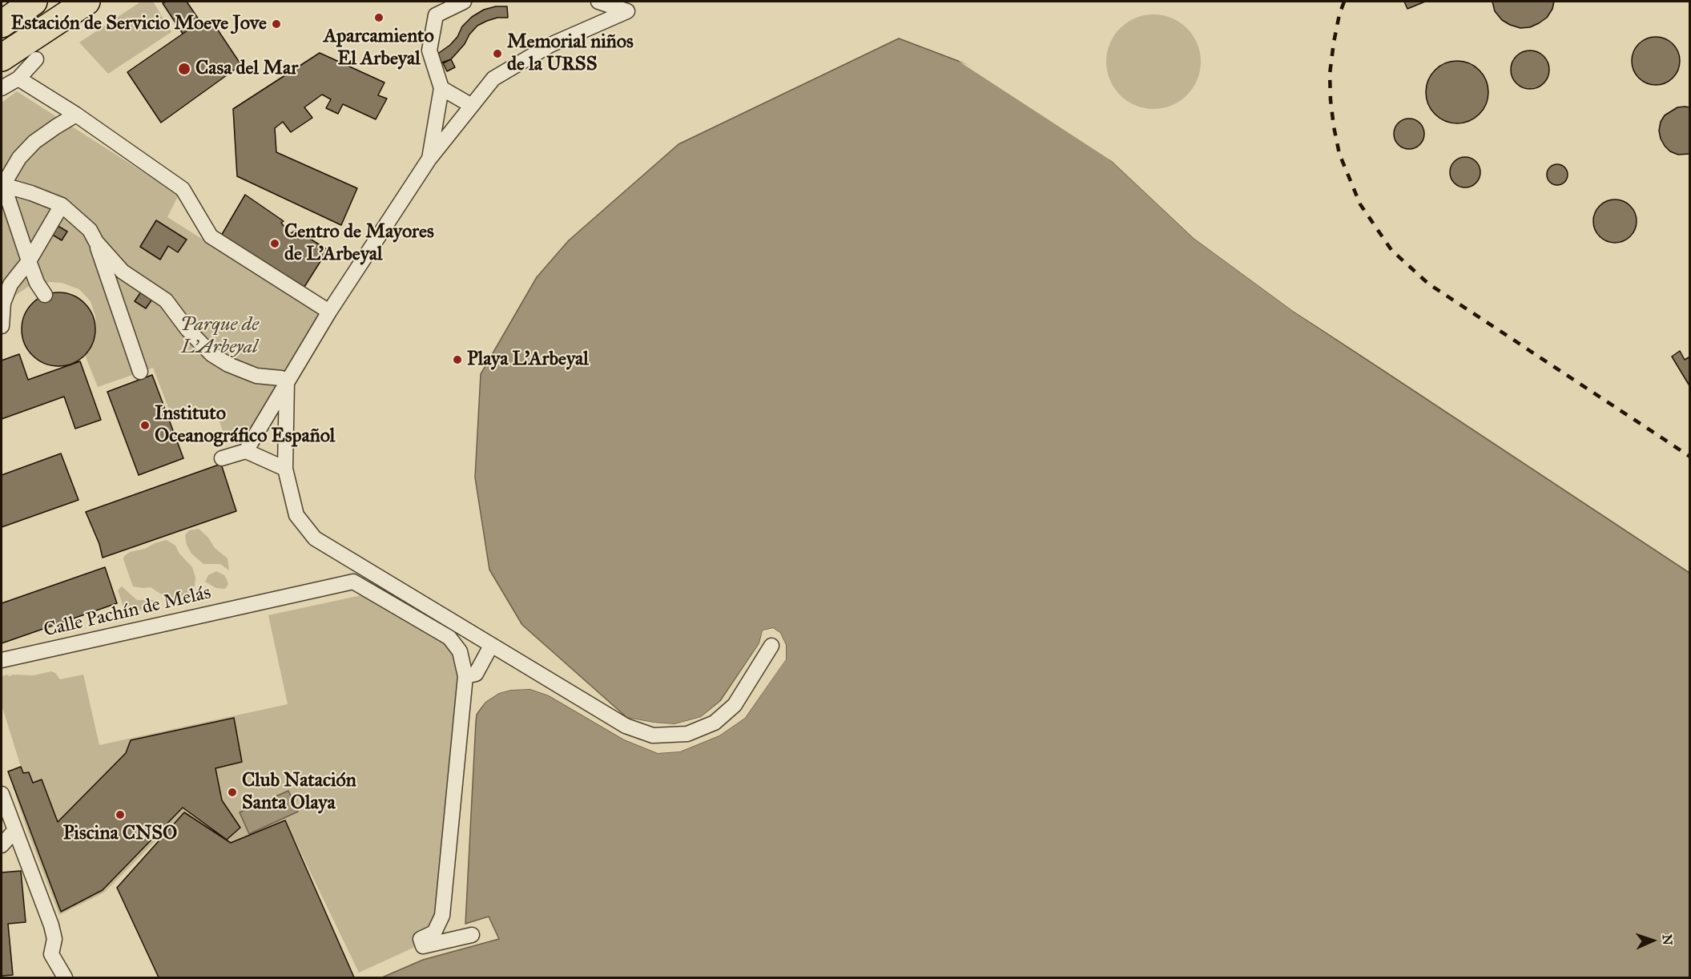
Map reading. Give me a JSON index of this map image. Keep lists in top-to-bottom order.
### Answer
{
  "streets": {
    "street": ["Calle Pachín de Melás"]
  },
  "parks": ["Parque de L'Arbeyal"],
  "places": [
    "Aparcamiento El Arbeyal",
    "Estación de Servicio Moeve Jove",
    "Memorial niños de la URSS",
    "Casa del Mar",
    "Centro de Mayores de L'Arbeyal",
    "Playa L'Arbeyal",
    "Instituto Oceanográfico Español",
    "Club Natación Santa Olaya",
    "Piscina CNSO"
  ],
  "north": "right"
}
